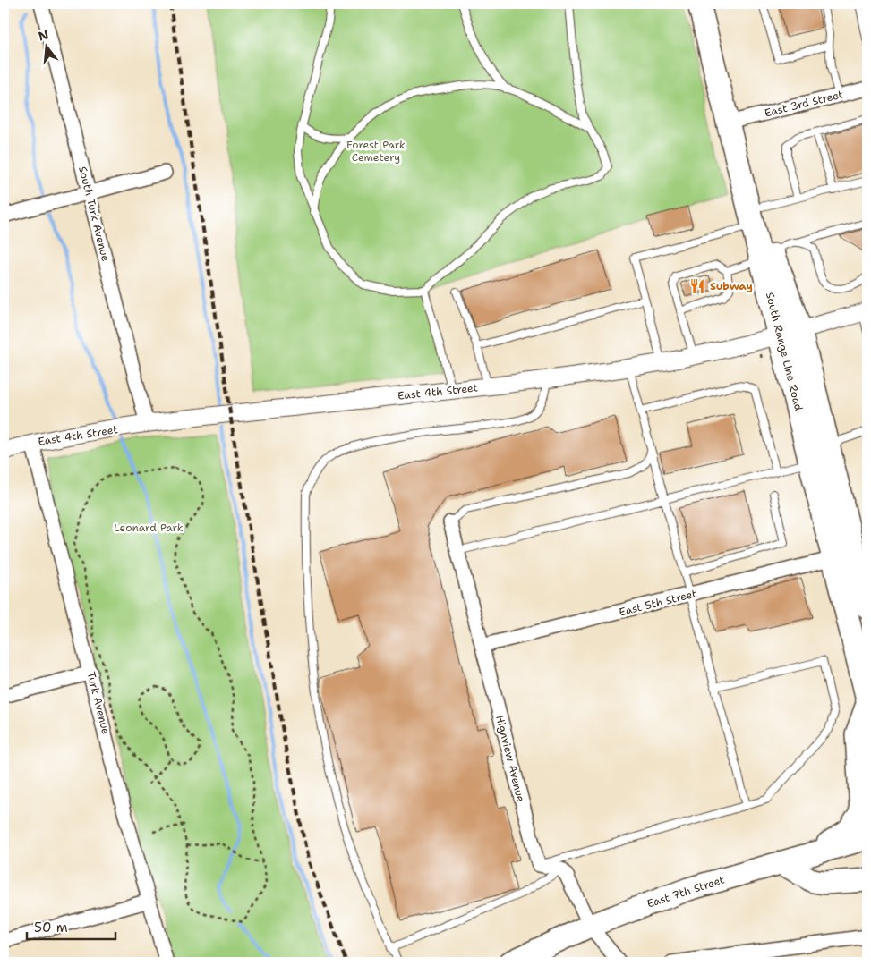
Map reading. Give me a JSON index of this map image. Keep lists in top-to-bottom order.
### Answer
{
  "streets": {
    "main road": ["South Range Line Road", "East 7th Street"],
    "street": [
      "East 3rd Street",
      "South Turk Avenue",
      "East 4th Street",
      "East 5th Street",
      "Turk Avenue",
      "Highview Avenue"
    ]
  },
  "crossings": [
    ["East 3rd Street", "South Range Line Road"],
    ["South Turk Avenue", "East 4th Street"],
    ["South Range Line Road", "East 4th Street"],
    ["South Range Line Road", "East 5th Street"],
    ["East 4th Street", "Turk Avenue"],
    ["East 5th Street", "Highview Avenue"]
  ],
  "parks": ["Forest Park Cemetery", "Leonard Park"],
  "places": {
    "restaurant": ["Subway"]
  },
  "scale_bar": "50 m",
  "north": "top"
}
